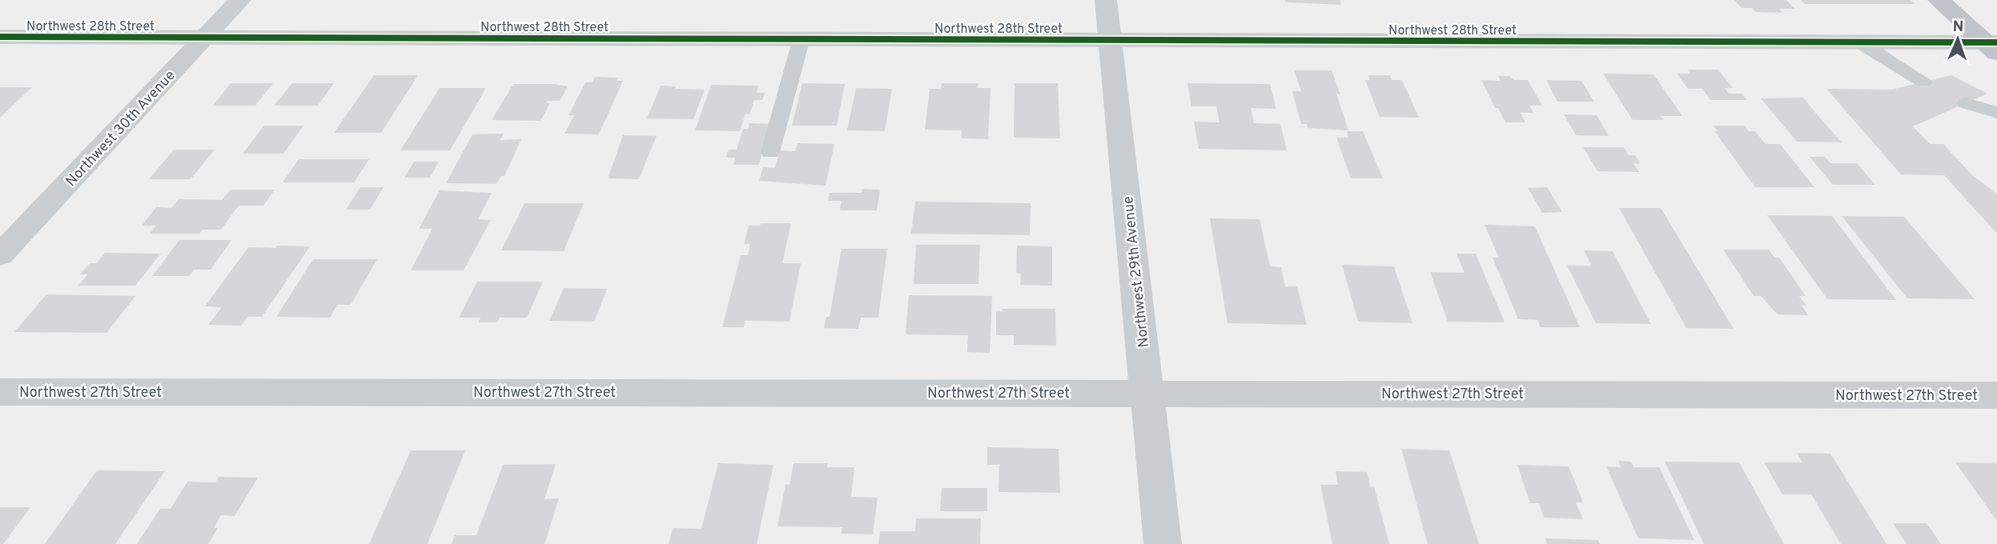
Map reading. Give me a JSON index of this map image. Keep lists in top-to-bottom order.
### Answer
{
  "streets": {
    "street": [
      "Northwest 28th Street",
      "Northwest 30th Avenue",
      "Northwest 29th Avenue",
      "Northwest 27th Street"
    ]
  },
  "crossings": [
    ["Northwest 28th Street", "Northwest 30th Avenue"],
    ["Northwest 28th Street", "Northwest 29th Avenue"],
    ["Northwest 29th Avenue", "Northwest 27th Street"]
  ],
  "north": "top"
}
